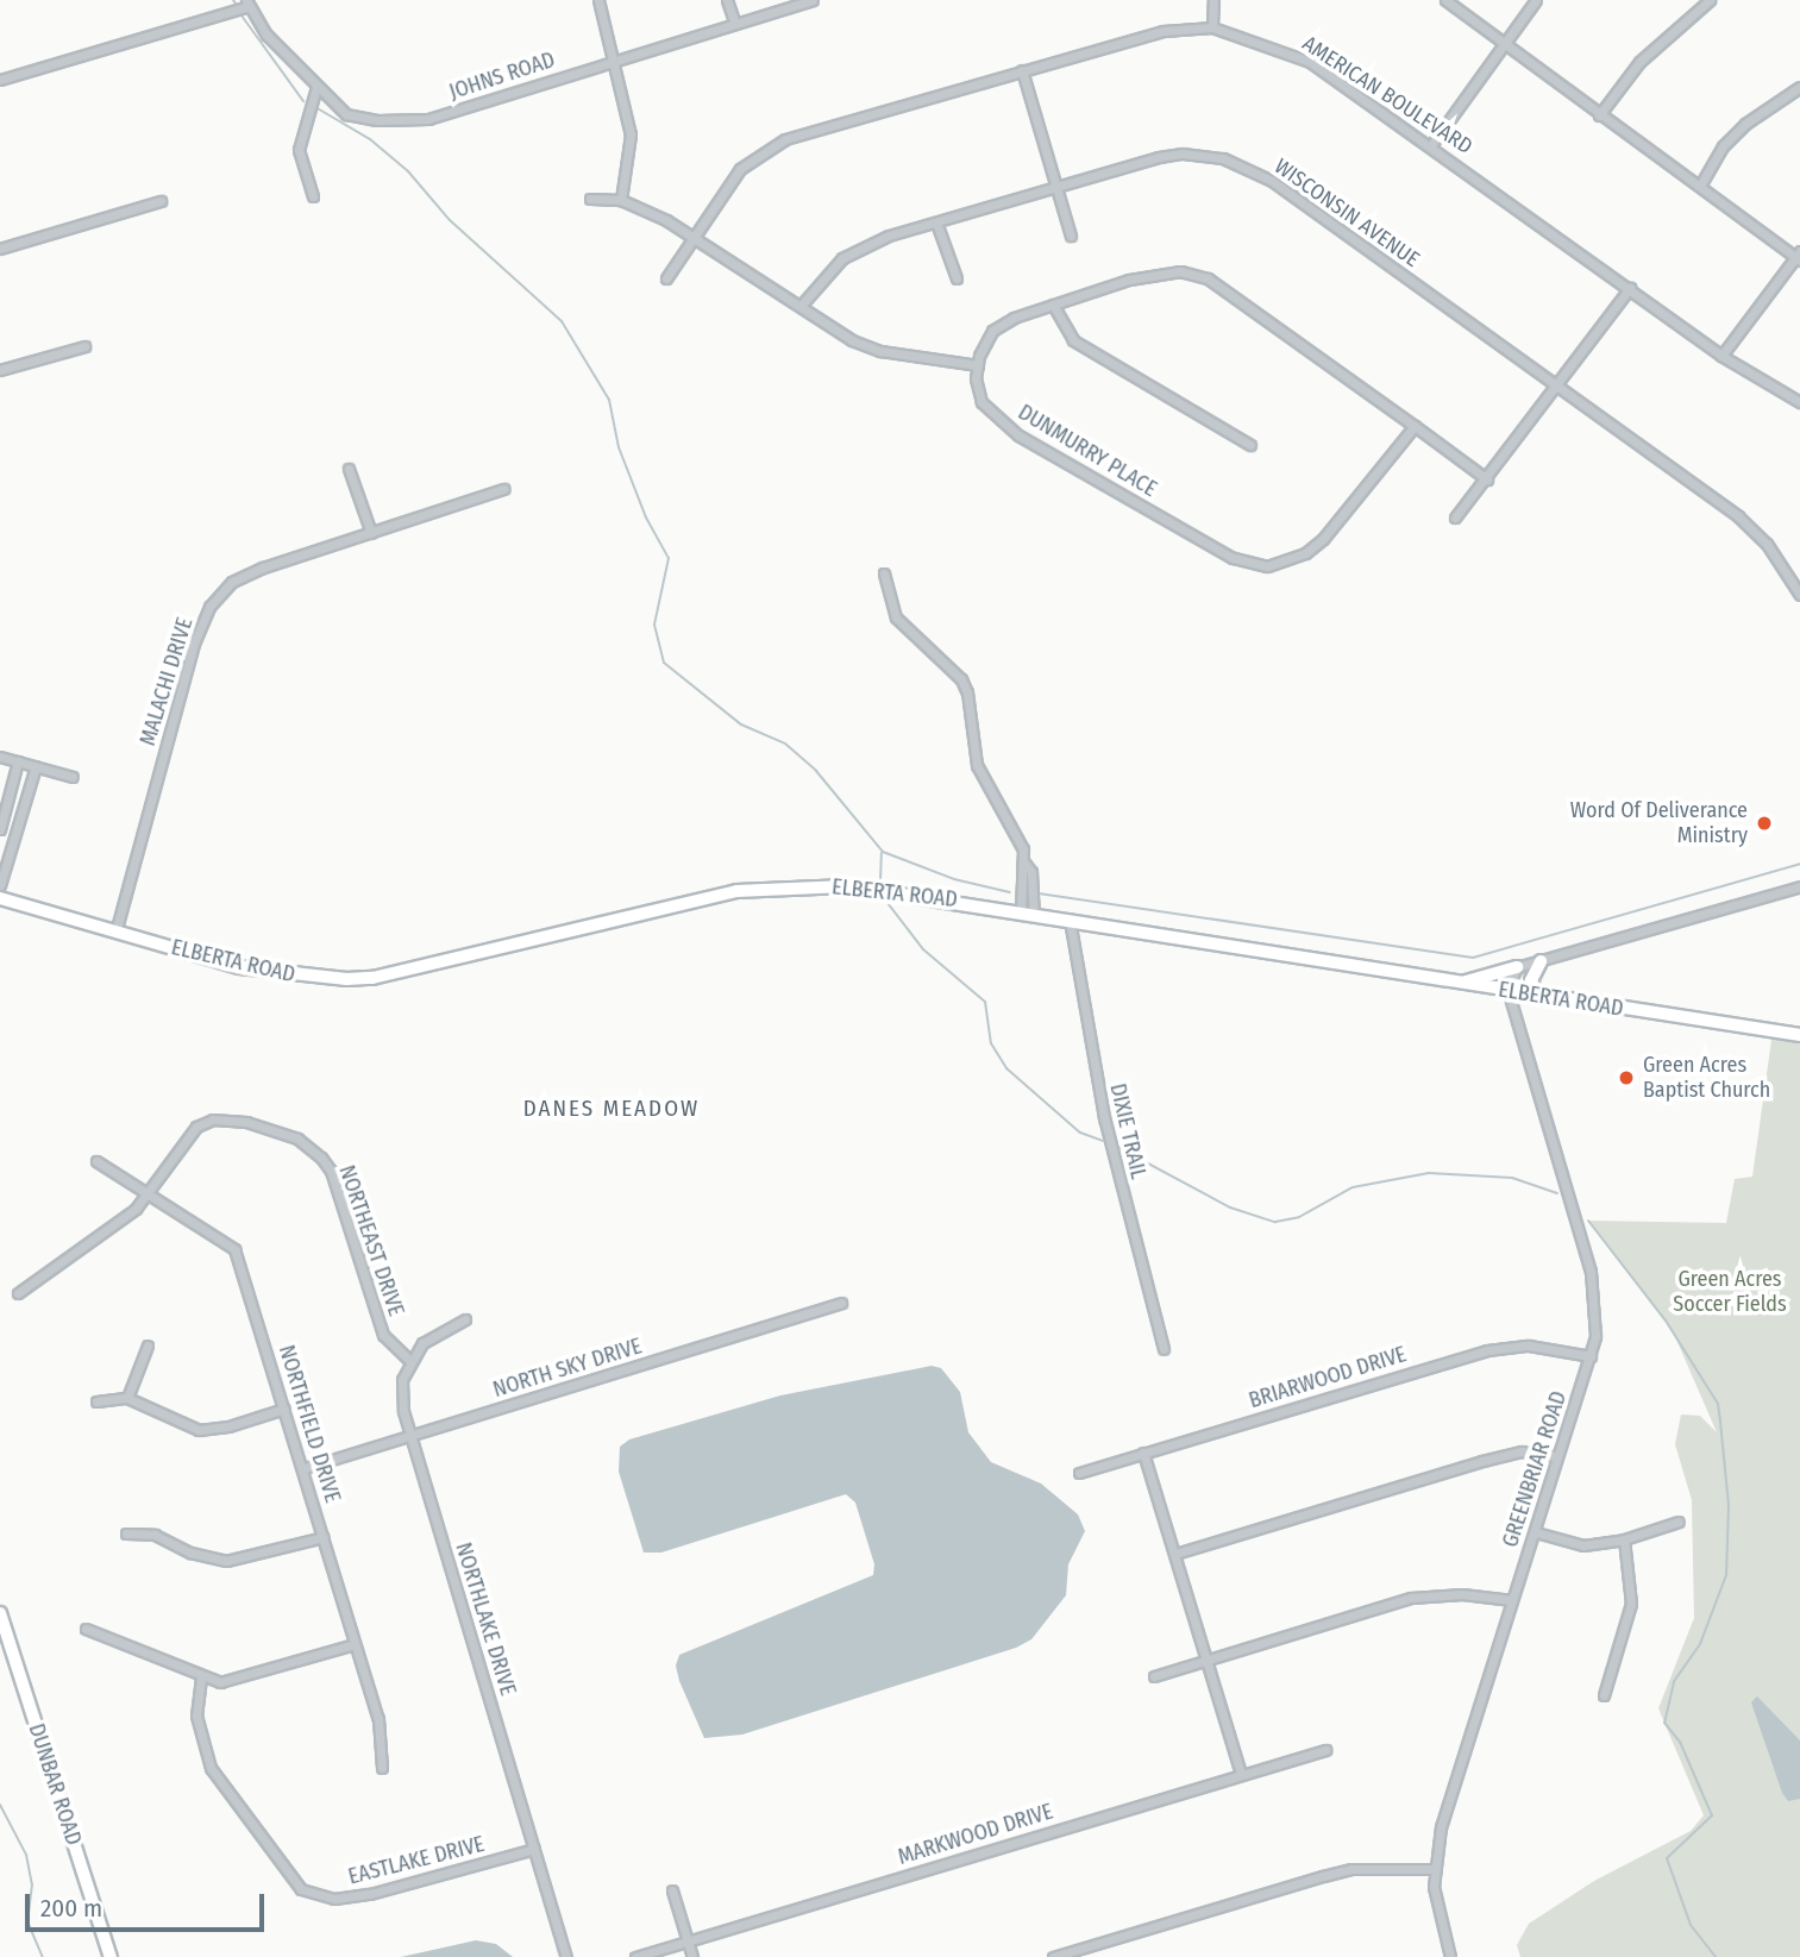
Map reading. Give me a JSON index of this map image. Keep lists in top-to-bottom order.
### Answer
{
  "streets": {
    "street": [
      "JOHNS ROAD",
      "AMERICAN BOULEVARD",
      "WISCONSIN AVENUE",
      "DUNMURRY PLACE",
      "MALACHI DRIVE",
      "ELBERTA ROAD",
      "DIXIE TRAIL",
      "NORTHEAST DRIVE",
      "NORTH SKY DRIVE",
      "BRIARWOOD DRIVE",
      "NORTHFIELD DRIVE",
      "GREENBRIAR ROAD",
      "NORTHLAKE DRIVE",
      "DUNBAR ROAD",
      "MARKWOOD DRIVE",
      "EASTLAKE DRIVE"
    ]
  },
  "crossings": [
    ["MALACHI DRIVE", "ELBERTA ROAD"],
    ["ELBERTA ROAD", "DIXIE TRAIL"],
    ["ELBERTA ROAD", "GREENBRIAR ROAD"],
    ["NORTHEAST DRIVE", "NORTHFIELD DRIVE"],
    ["NORTHEAST DRIVE", "NORTHLAKE DRIVE"],
    ["NORTH SKY DRIVE", "NORTHFIELD DRIVE"],
    ["NORTH SKY DRIVE", "NORTHLAKE DRIVE"],
    ["BRIARWOOD DRIVE", "GREENBRIAR ROAD"],
    ["NORTHLAKE DRIVE", "EASTLAKE DRIVE"]
  ],
  "districts": ["DANES MEADOW"],
  "parks": ["Green Acres Soccer Fields"],
  "places": ["Word Of Deliverance Ministry", "Green Acres Baptist Church"],
  "scale_bar": "200 m"
}
